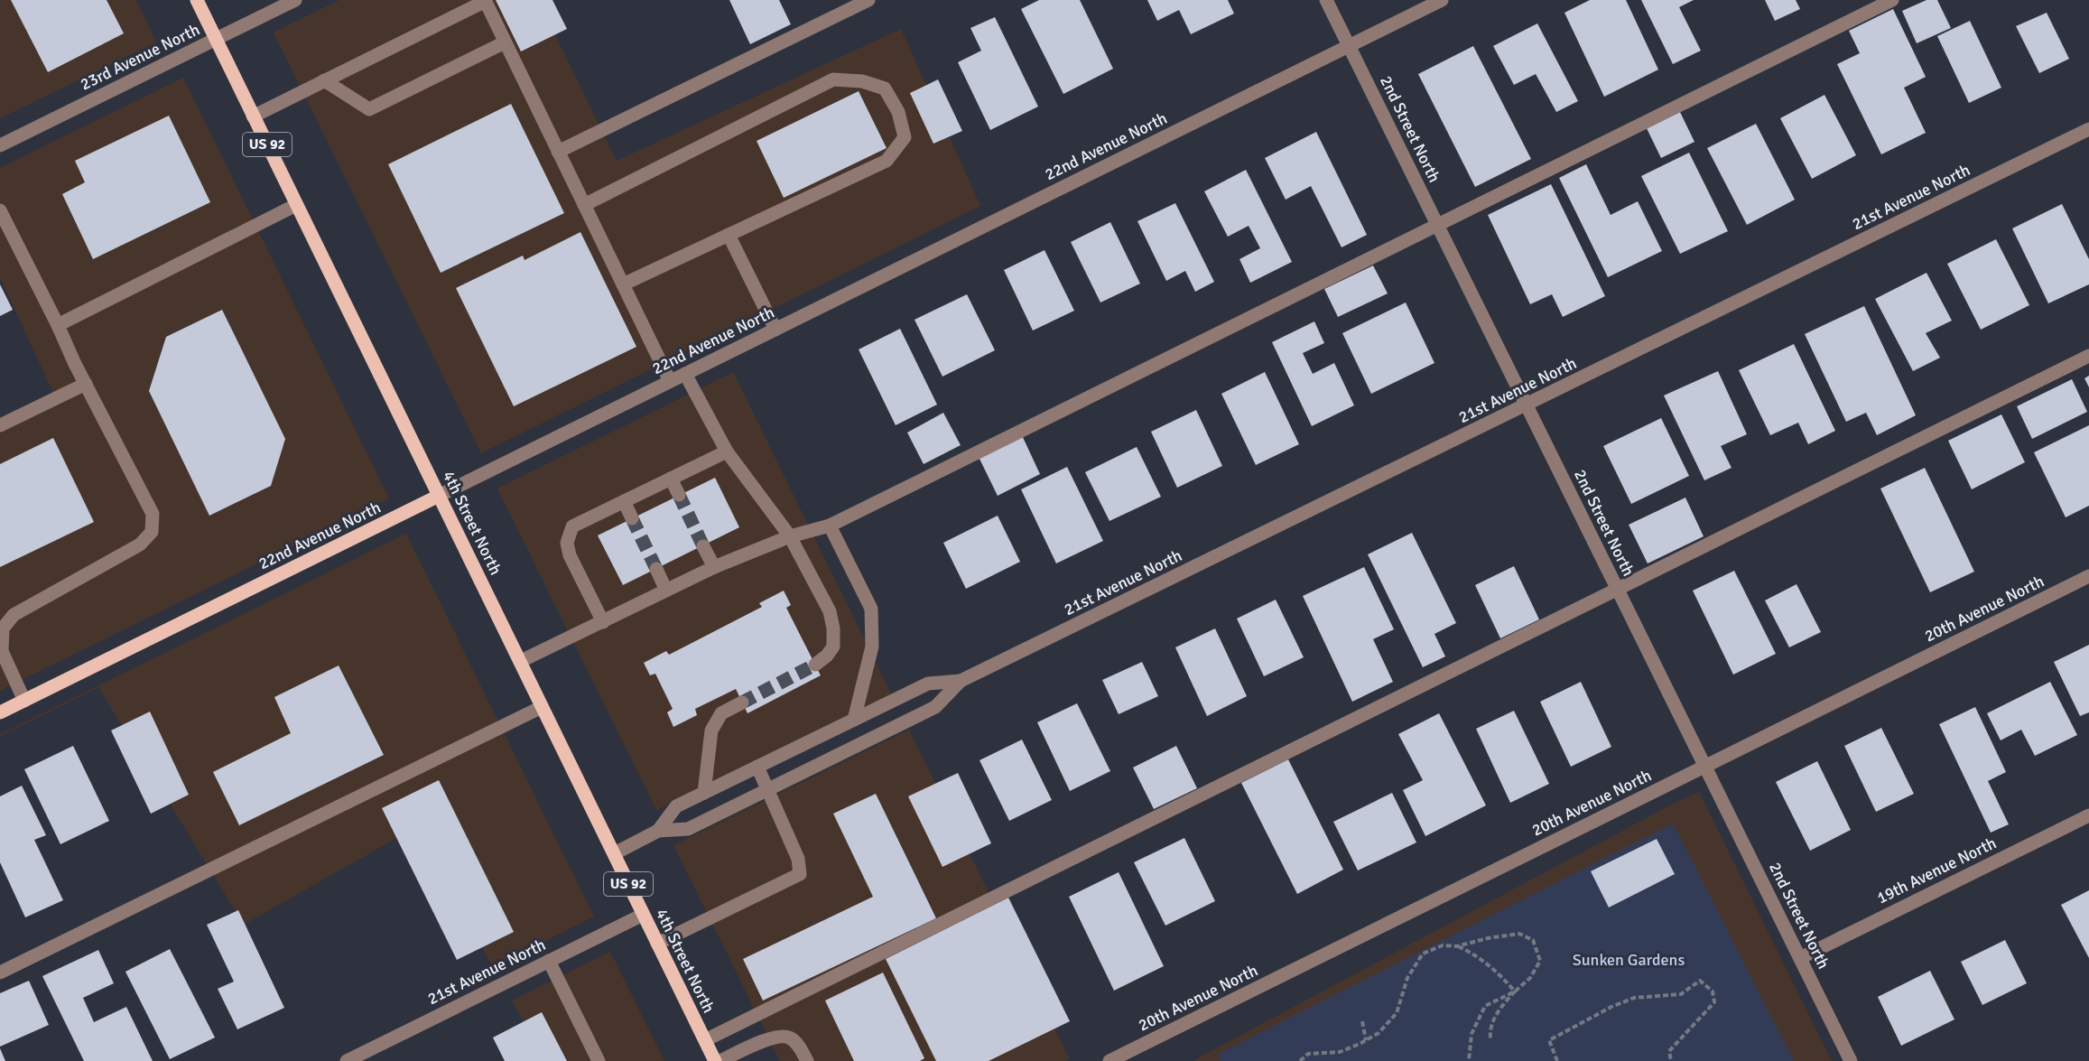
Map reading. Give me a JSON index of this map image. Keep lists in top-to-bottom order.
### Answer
{
  "streets": {
    "main road": ["US 92", "22nd Avenue North", "4th Street North"],
    "street": [
      "23rd Avenue North",
      "2nd Street North",
      "21st Avenue North",
      "20th Avenue North",
      "19th Avenue North"
    ]
  },
  "crossings": [
    ["23rd Avenue North", "4th Street North"],
    ["2nd Street North", "22nd Avenue North"],
    ["2nd Street North", "21st Avenue North"],
    ["2nd Street North", "20th Avenue North"],
    ["2nd Street North", "19th Avenue North"],
    ["22nd Avenue North", "4th Street North"],
    ["21st Avenue North", "4th Street North"]
  ],
  "parks": ["Sunken Gardens"]
}
